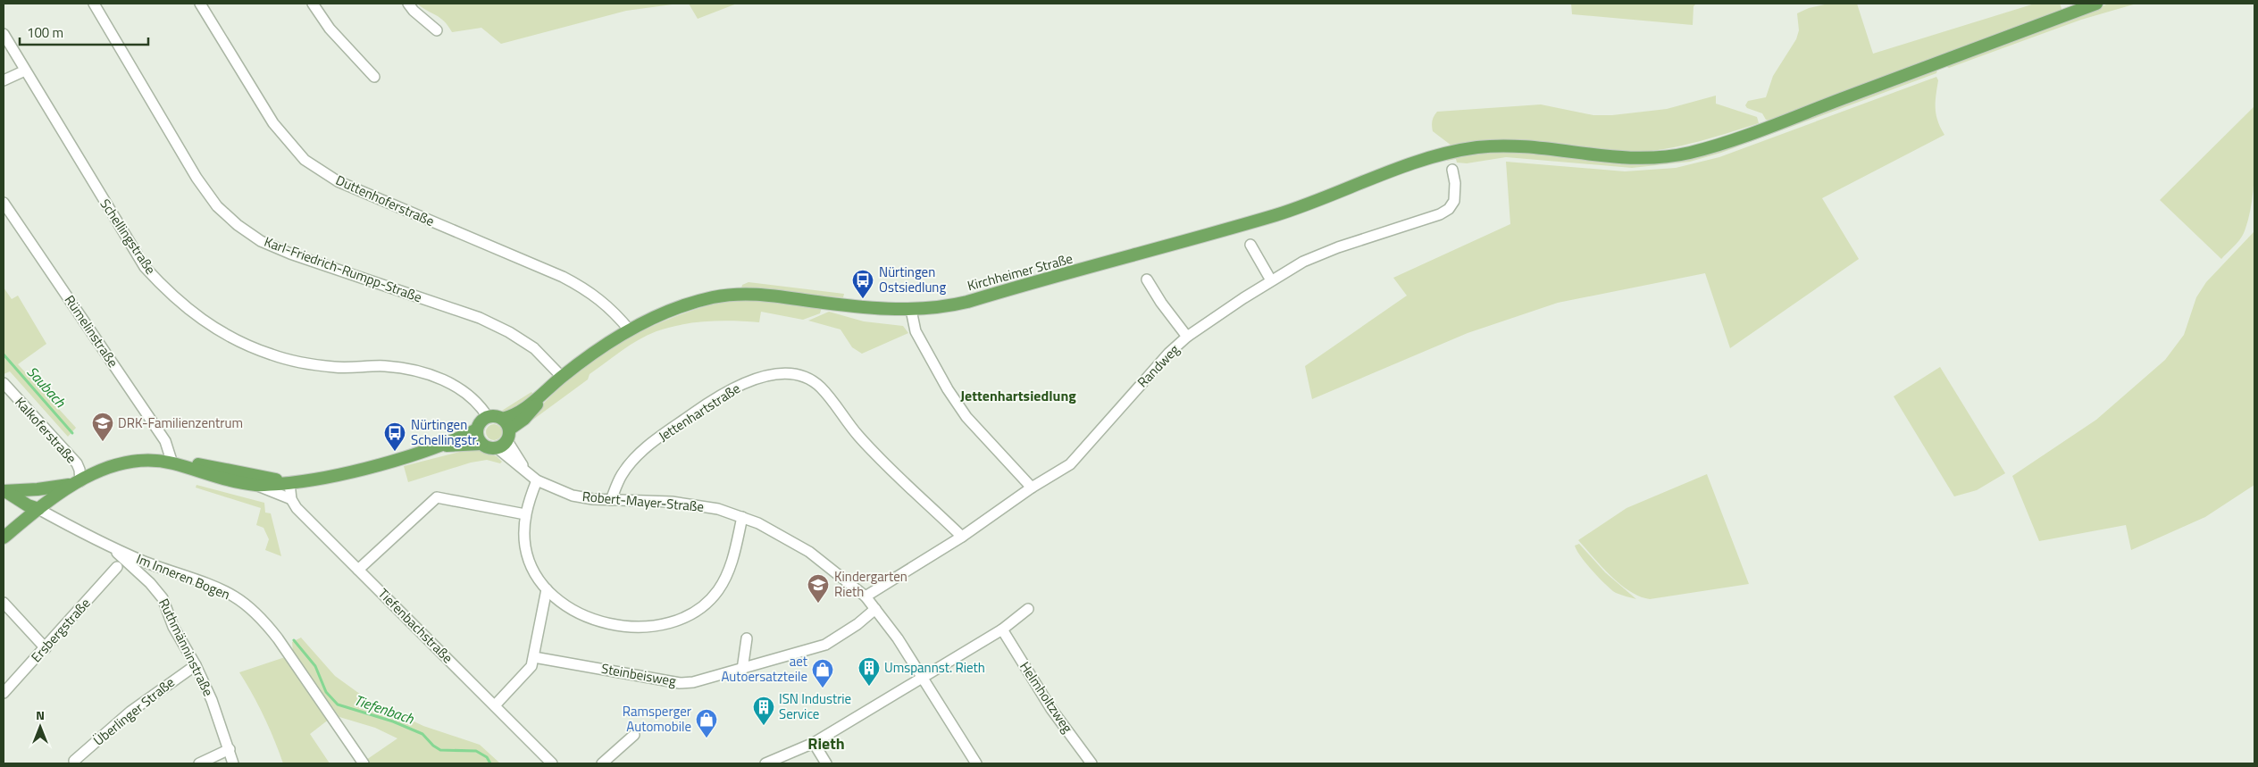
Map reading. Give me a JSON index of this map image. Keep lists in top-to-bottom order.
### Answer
{
  "streets": {
    "main road": ["Kirchheimer Straße"],
    "street": [
      "Duttenhoferstraße",
      "Schellingstraße",
      "Karl-Friedrich-Rumpp-Straße",
      "Rümelinstraße",
      "Randweg",
      "Jettenhartstraße",
      "Kalkoferstraße",
      "Robert-Mayer-Straße",
      "Im Inneren Bogen",
      "Tiefenbachstraße",
      "Ersbergstraße",
      "Ruthmänninstraße",
      "Steinbeisweg",
      "Helmholtzweg",
      "Überlinger Straße"
    ]
  },
  "crossings": [
    ["Duttenhoferstraße", "Kirchheimer Straße"],
    ["Schellingstraße", "Kirchheimer Straße"],
    ["Schellingstraße", "Robert-Mayer-Straße"],
    ["Karl-Friedrich-Rumpp-Straße", "Kirchheimer Straße"],
    ["Kirchheimer Straße", "Robert-Mayer-Straße"],
    ["Randweg", "Jettenhartstraße"],
    ["Randweg", "Robert-Mayer-Straße"],
    ["Jettenhartstraße", "Robert-Mayer-Straße"],
    ["Robert-Mayer-Straße", "Steinbeisweg"],
    ["Im Inneren Bogen", "Ruthmänninstraße"],
    ["Ruthmänninstraße", "Überlinger Straße"]
  ],
  "districts": ["Jettenhartsiedlung", "Rieth"],
  "water": ["Saubach", "Tiefenbach"],
  "places": {
    "bus stop": ["Nürtingen Ostsiedlung", "Nürtingen Schellingstr."],
    "school or university": ["DRK-Familienzentrum", "Kindergarten Rieth"],
    "building": ["Umspannst. Rieth", "ISN Industrie Service"],
    "shop": ["aet Autoersatzteile", "Ramsperger Automobile"]
  },
  "scale_bar": "100 m",
  "north": "top"
}
